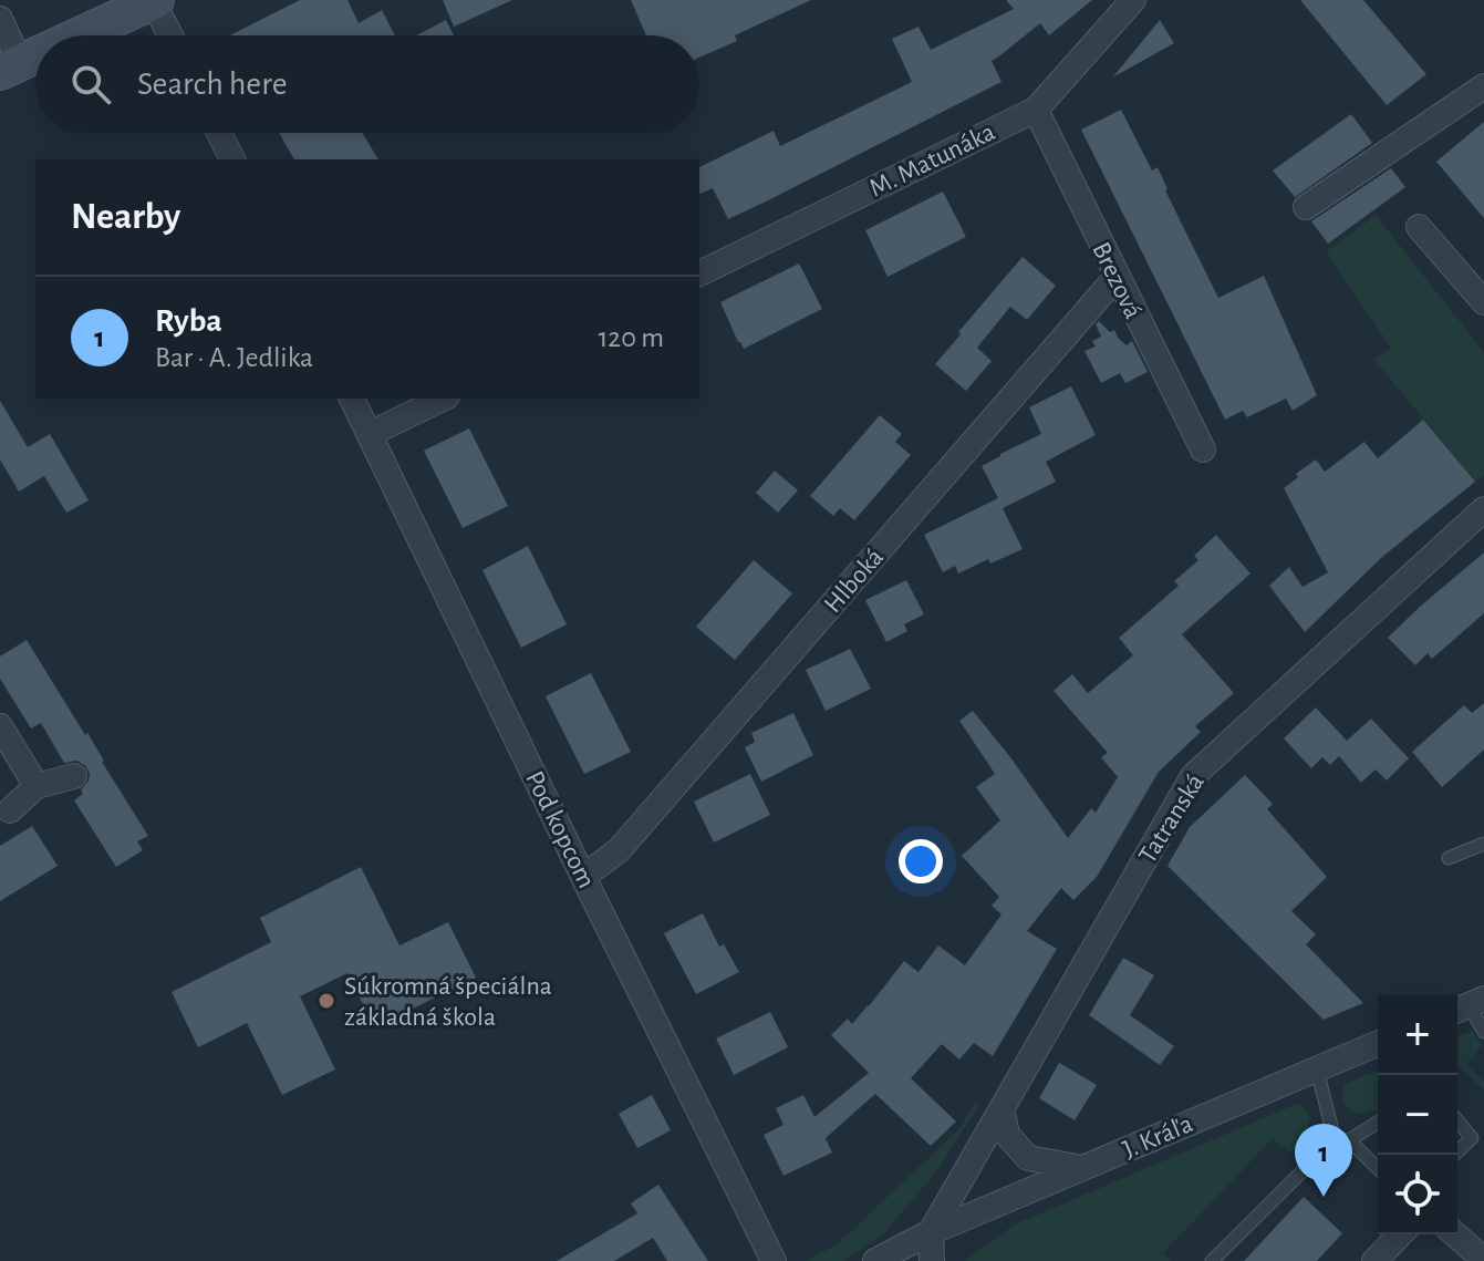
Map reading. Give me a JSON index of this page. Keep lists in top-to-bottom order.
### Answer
{
  "streets": {
    "street": [
      "M. Matunáka",
      "Brezová",
      "Hlboká",
      "Tatranská",
      "Pod kopcom",
      "J. Kráľa"
    ]
  },
  "crossings": [
    ["M. Matunáka", "Brezová"],
    ["Brezová", "Hlboká"],
    ["Hlboká", "Pod kopcom"],
    ["Tatranská", "J. Kráľa"]
  ],
  "places": ["Súkromná špeciálna základná škola"],
  "page": {
    "search": "Search here",
    "heading": "Nearby",
    "list": [
      {
        "mark": "1",
        "name": "Ryba",
        "note": "Bar · A. Jedlika",
        "value": "120 m"
      }
    ],
    "map_buttons": ["+", "−"],
    "pins": "1"
  }
}
